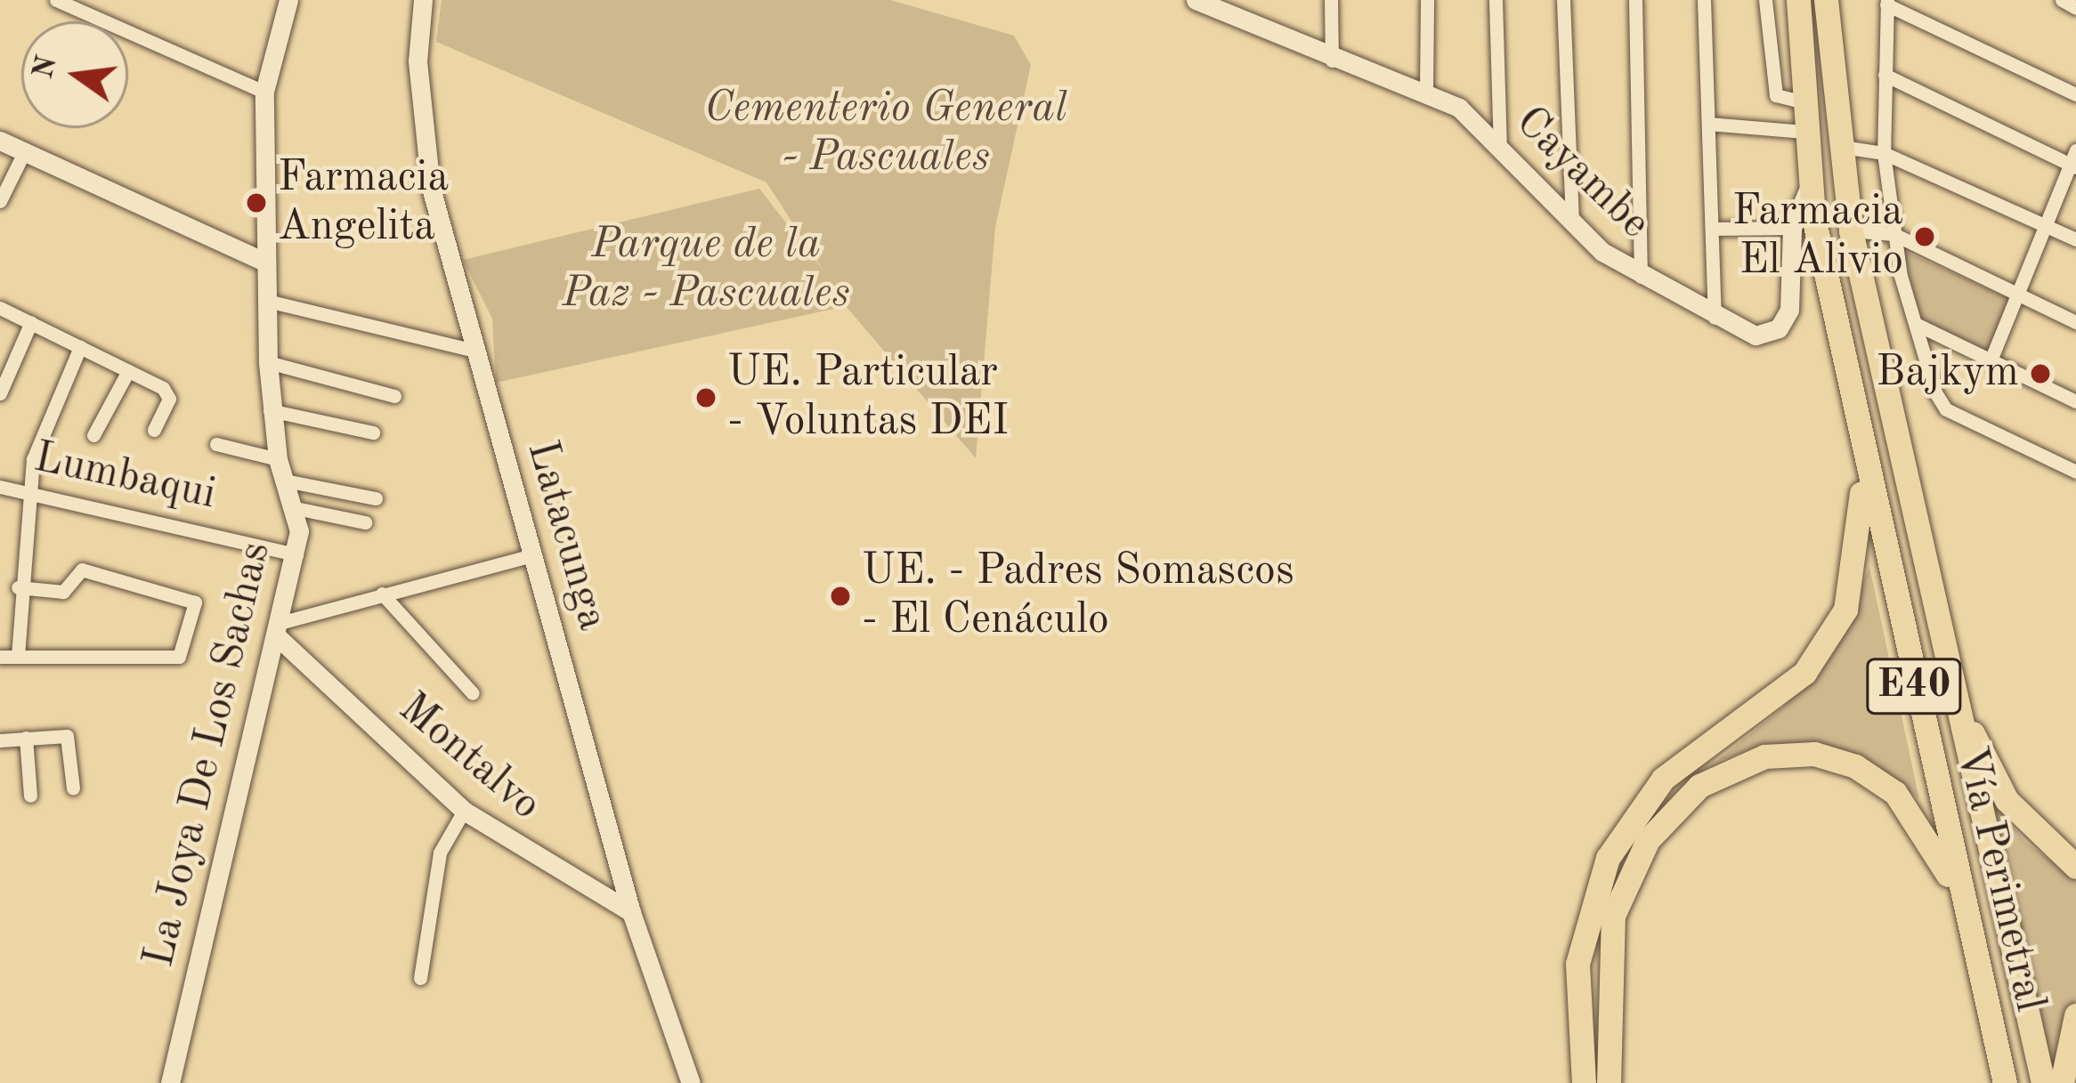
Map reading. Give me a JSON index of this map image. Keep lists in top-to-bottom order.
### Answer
{
  "streets": {
    "highway": ["E40", "Vía Perimetral"],
    "street": [
      "Cayambe",
      "Lumbaqui",
      "Latacunga",
      "La Joya De Los Sachas",
      "Montalvo"
    ]
  },
  "crossings": [
    ["Cayambe", "Vía Perimetral"],
    ["Lumbaqui", "La Joya De Los Sachas"],
    ["Latacunga", "Montalvo"],
    ["La Joya De Los Sachas", "Montalvo"]
  ],
  "parks": ["Cementerio General - Pascuales", "Parque de la Paz - Pascuales"],
  "places": [
    "Farmacia Angelita",
    "Farmacia El Alivio",
    "Bajkym",
    "UE. Particular - Voluntas DEI",
    "UE. - Padres Somascos - El Cenáculo"
  ],
  "north": "left"
}
